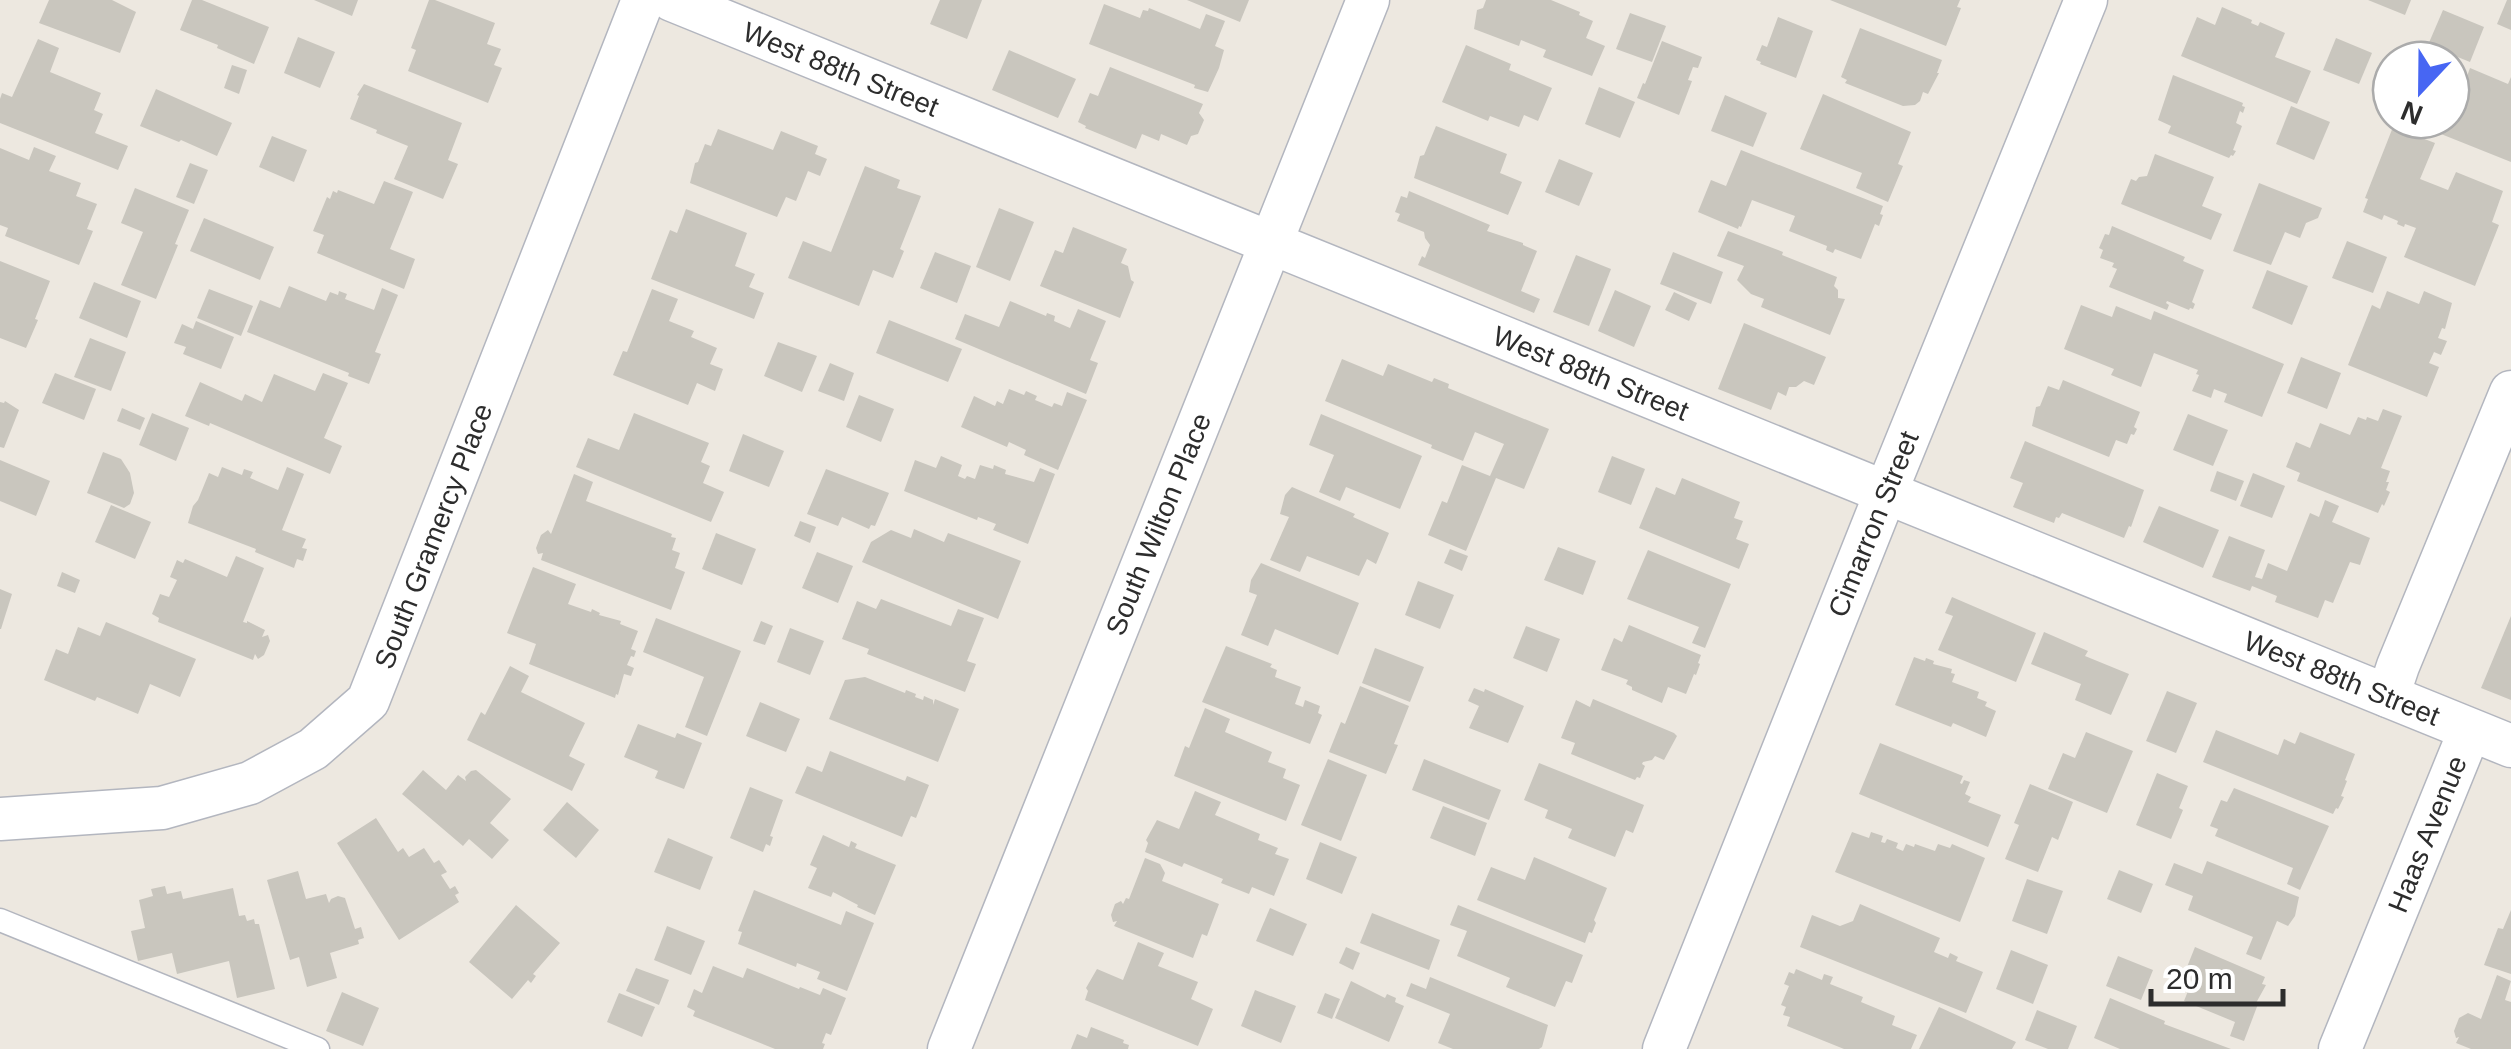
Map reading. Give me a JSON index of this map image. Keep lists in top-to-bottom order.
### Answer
{
  "streets": {
    "street": [
      "West 88th Street",
      "South Wilton Place",
      "Cimarron Street",
      "South Gramercy Place",
      "Haas Avenue"
    ]
  },
  "crossings": [
    ["West 88th Street", "South Wilton Place"],
    ["West 88th Street", "Cimarron Street"],
    ["West 88th Street", "Haas Avenue"]
  ],
  "scale_bar": "20 m",
  "north": "bottom"
}
